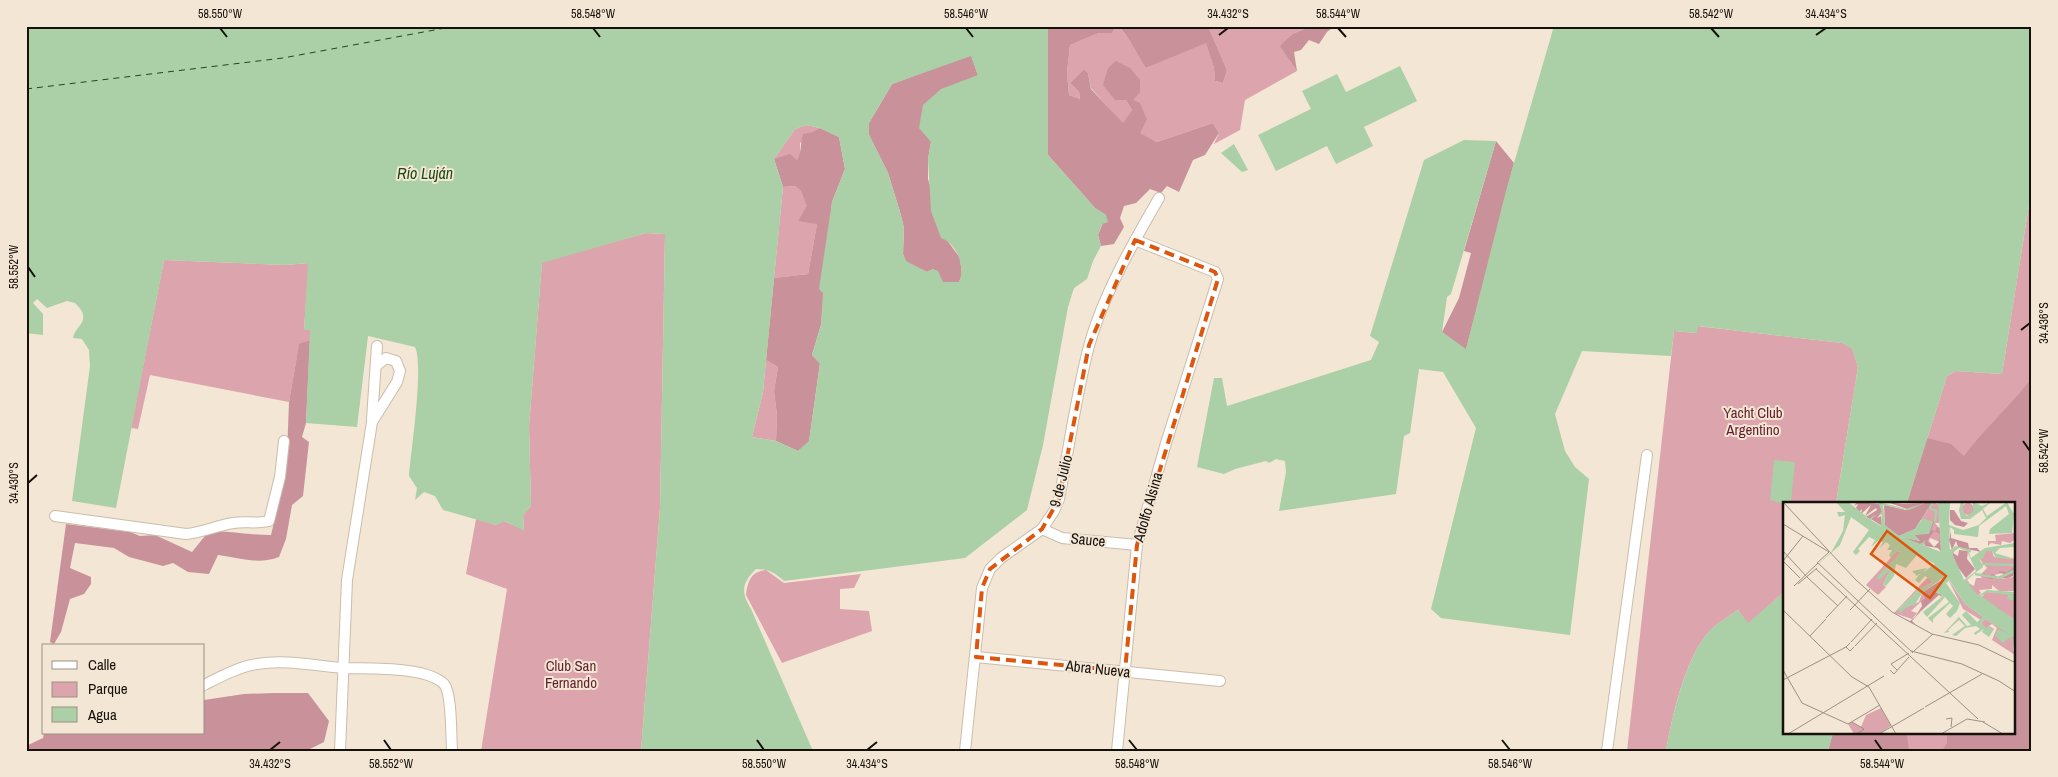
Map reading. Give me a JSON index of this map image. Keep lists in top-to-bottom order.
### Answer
{
  "streets": {
    "street": [
      "9 de Julio",
      "Adolfo Alsina",
      "Sauce",
      "Abra Nueva"
    ]
  },
  "crossings": [
    ["9 de Julio", "Adolfo Alsina"],
    ["9 de Julio", "Sauce"],
    ["9 de Julio", "Abra Nueva"],
    ["Adolfo Alsina", "Sauce"],
    ["Adolfo Alsina", "Abra Nueva"]
  ],
  "water": ["Río Luján"],
  "parks": ["Yacht Club Argentino", "Club San Fernando"],
  "legend": ["Calle", "Parque", "Agua"],
  "coordinates": [
    "58.550°W",
    "58.548°W",
    "58.546°W",
    "34.432°S",
    "58.544°W",
    "58.542°W",
    "34.434°S",
    "58.552°W",
    "34.436°S",
    "34.430°S"
  ]
}
